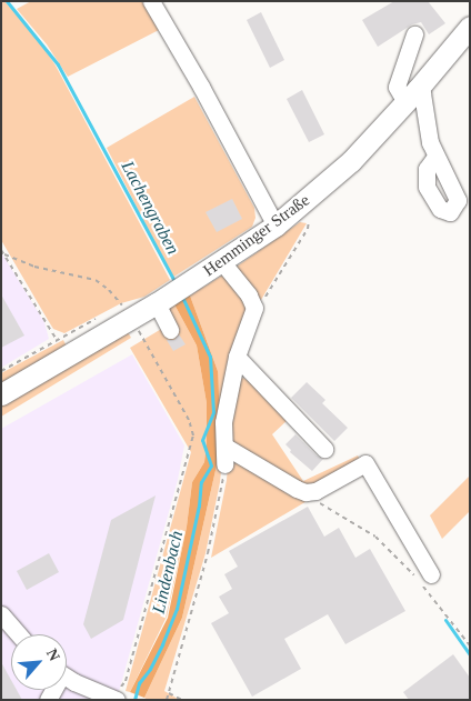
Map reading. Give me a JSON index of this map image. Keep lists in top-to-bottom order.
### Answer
{
  "streets": {
    "main road": ["Hemminger Straße"]
  },
  "water": ["Lachengraben", "Lindenbach"],
  "north": "top right"
}
